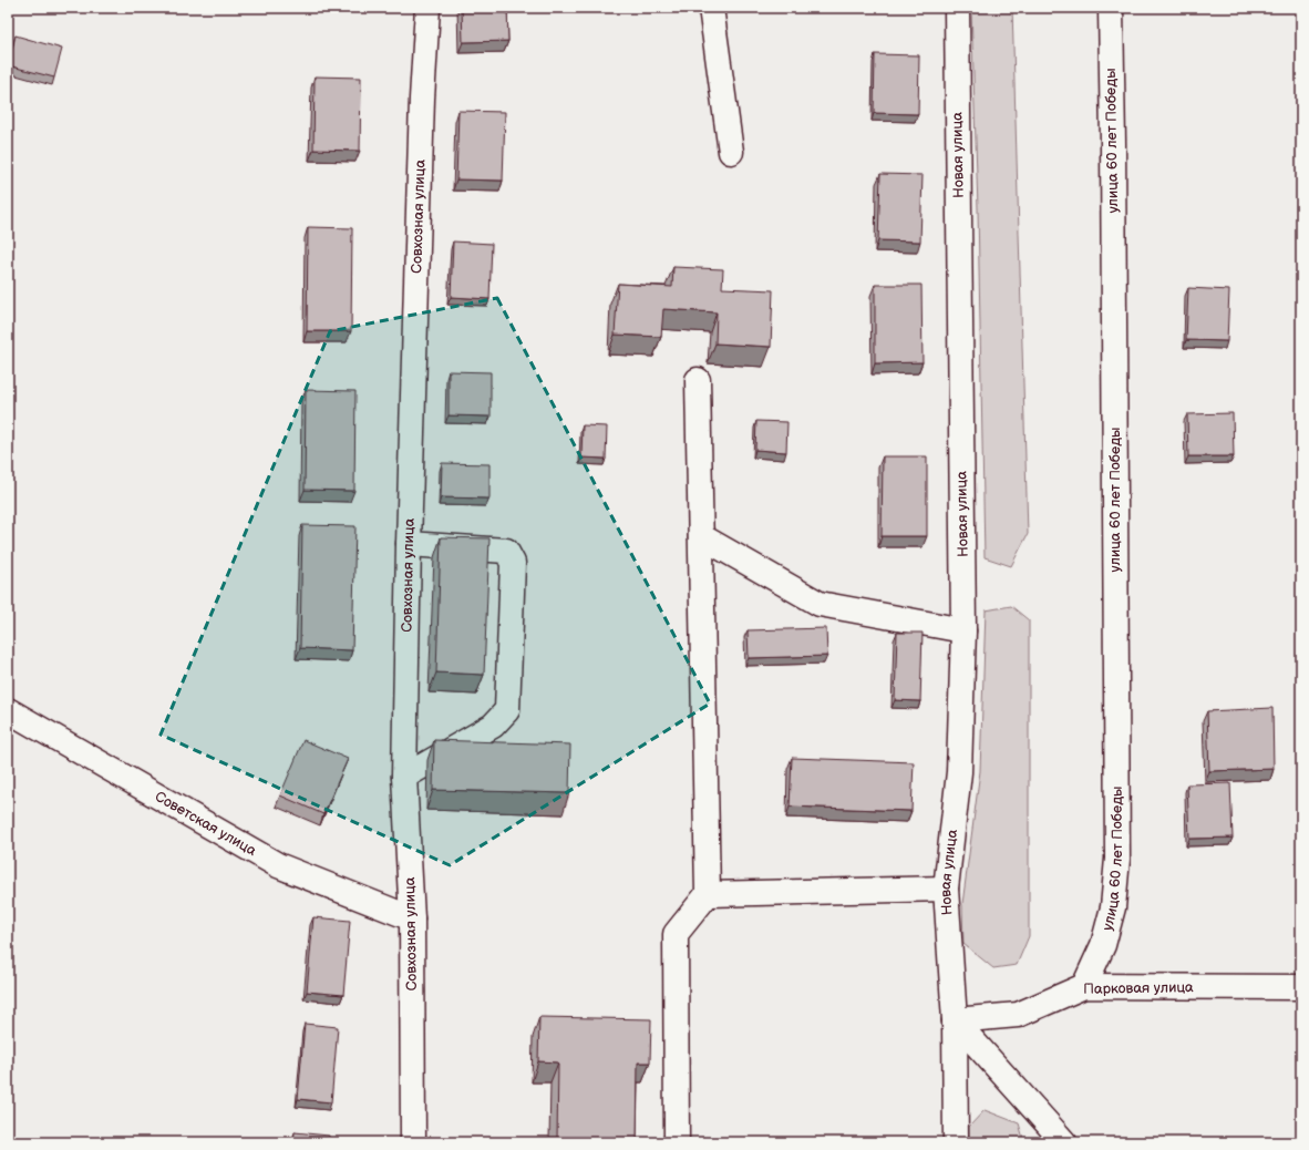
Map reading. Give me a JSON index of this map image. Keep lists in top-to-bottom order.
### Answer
{
  "streets": {
    "street": [
      "улица 60 лет Победы",
      "Новая улица",
      "Совхозная улица",
      "Советская улица",
      "Парковая улица"
    ]
  },
  "crossings": [
    ["улица 60 лет Победы", "Парковая улица"],
    ["Новая улица", "Парковая улица"],
    ["Совхозная улица", "Советская улица"]
  ]
}
